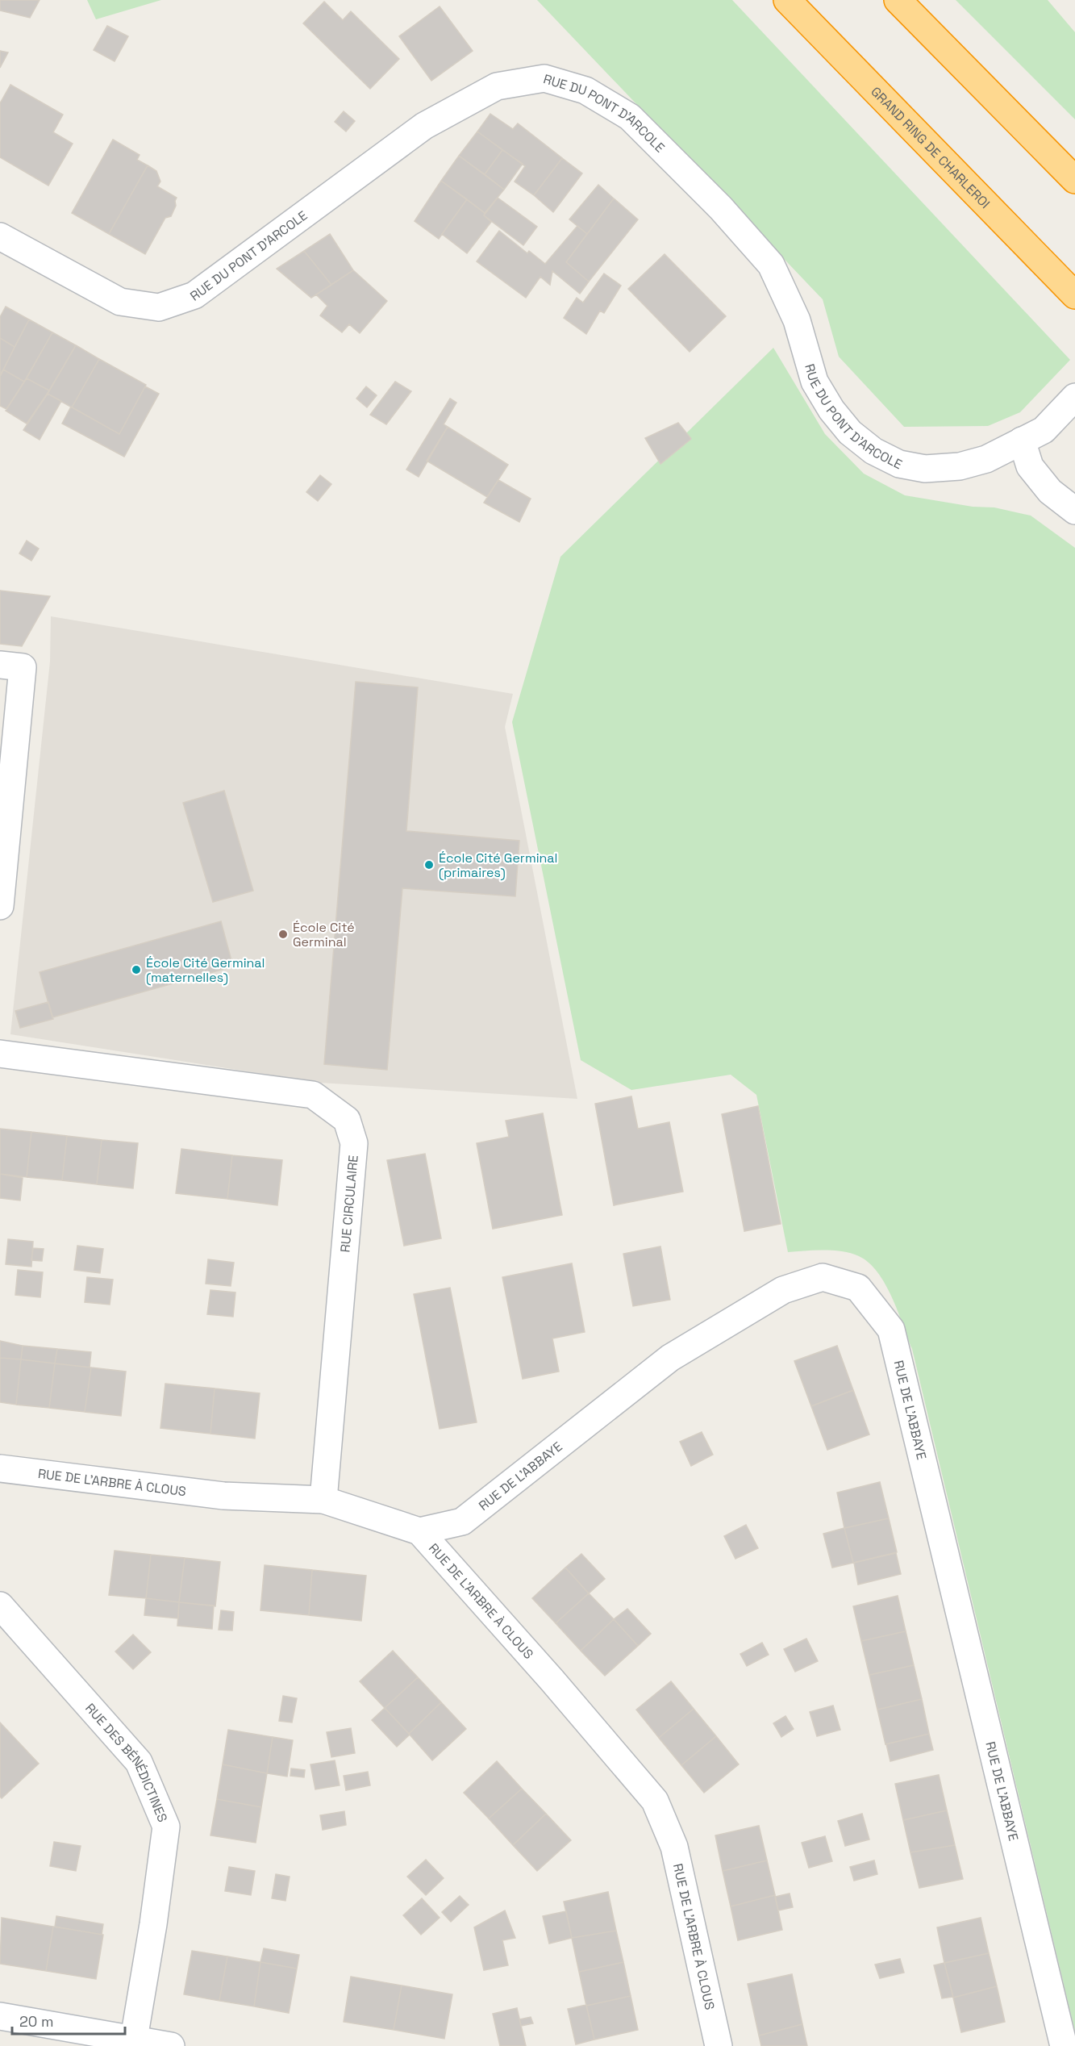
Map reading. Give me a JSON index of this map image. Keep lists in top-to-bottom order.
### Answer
{
  "streets": {
    "highway": ["GRAND RING DE CHARLEROI"],
    "street": [
      "RUE DU PONT D'ARCOLE",
      "RUE CIRCULAIRE",
      "RUE DE L'ABBAYE",
      "RUE DE L'ARBRE À CLOUS",
      "RUE DES BÉNÉDICTINES"
    ]
  },
  "crossings": [
    ["RUE CIRCULAIRE", "RUE DE L'ARBRE À CLOUS"],
    ["RUE DE L'ABBAYE", "RUE DE L'ARBRE À CLOUS"]
  ],
  "places": ["École Cité Germinal (primaires)", "École Cité Germinal", "École Cité Germinal (maternelles)"],
  "scale_bar": "20 m"
}
